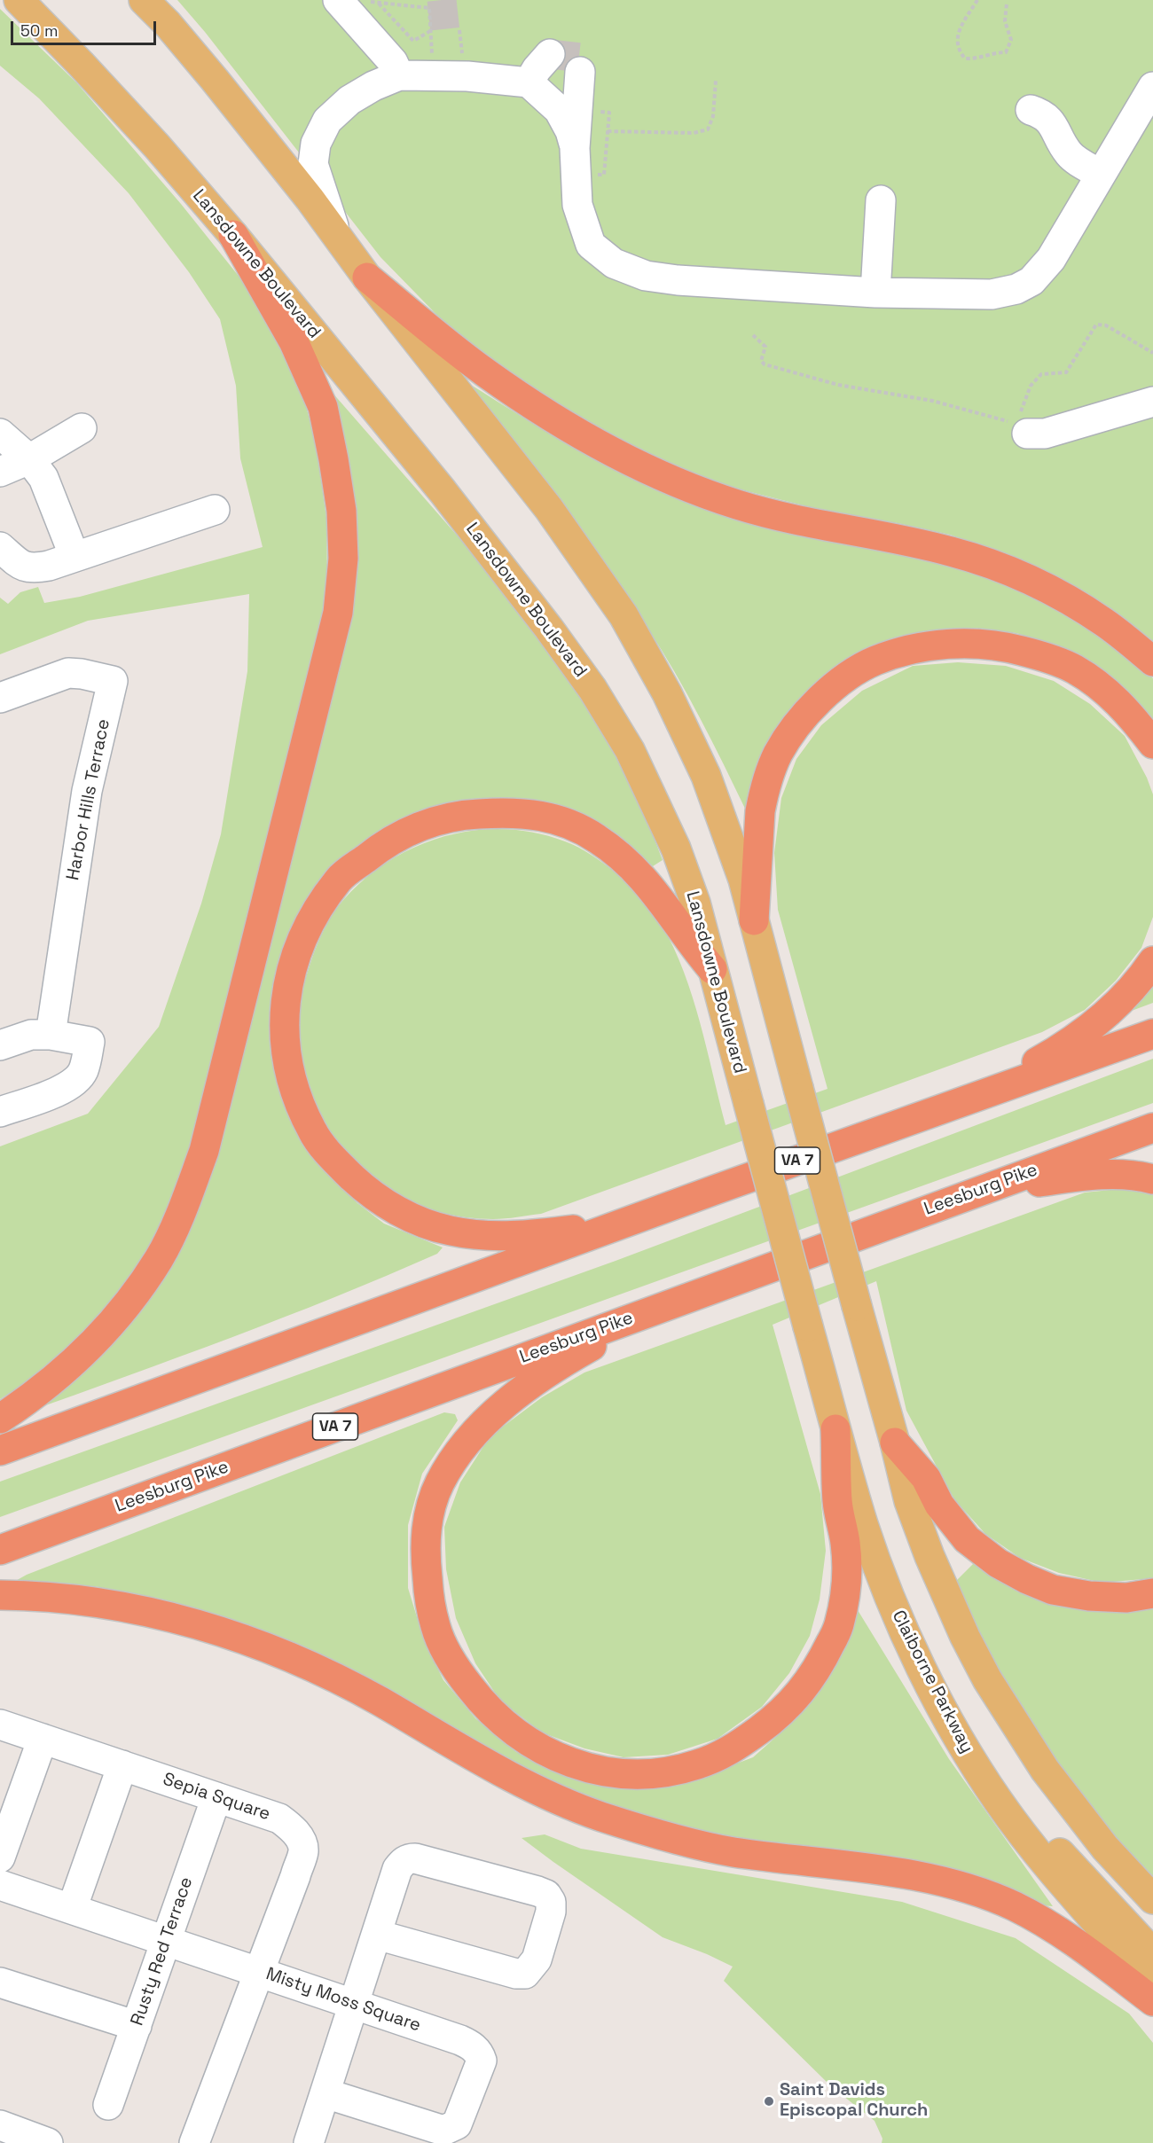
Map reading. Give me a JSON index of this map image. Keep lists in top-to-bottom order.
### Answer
{
  "streets": {
    "highway": ["VA 7", "Leesburg Pike"],
    "main road": ["Lansdowne Boulevard", "Claiborne Parkway"],
    "street": [
      "Harbor Hills Terrace",
      "Sepia Square",
      "Rusty Red Terrace",
      "Misty Moss Square"
    ]
  },
  "crossings": [
    ["Lansdowne Boulevard", "Claiborne Parkway"],
    ["Sepia Square", "Rusty Red Terrace"],
    ["Sepia Square", "Misty Moss Square"],
    ["Rusty Red Terrace", "Misty Moss Square"]
  ],
  "places": ["Saint Davids Episcopal Church"],
  "scale_bar": "50 m"
}
